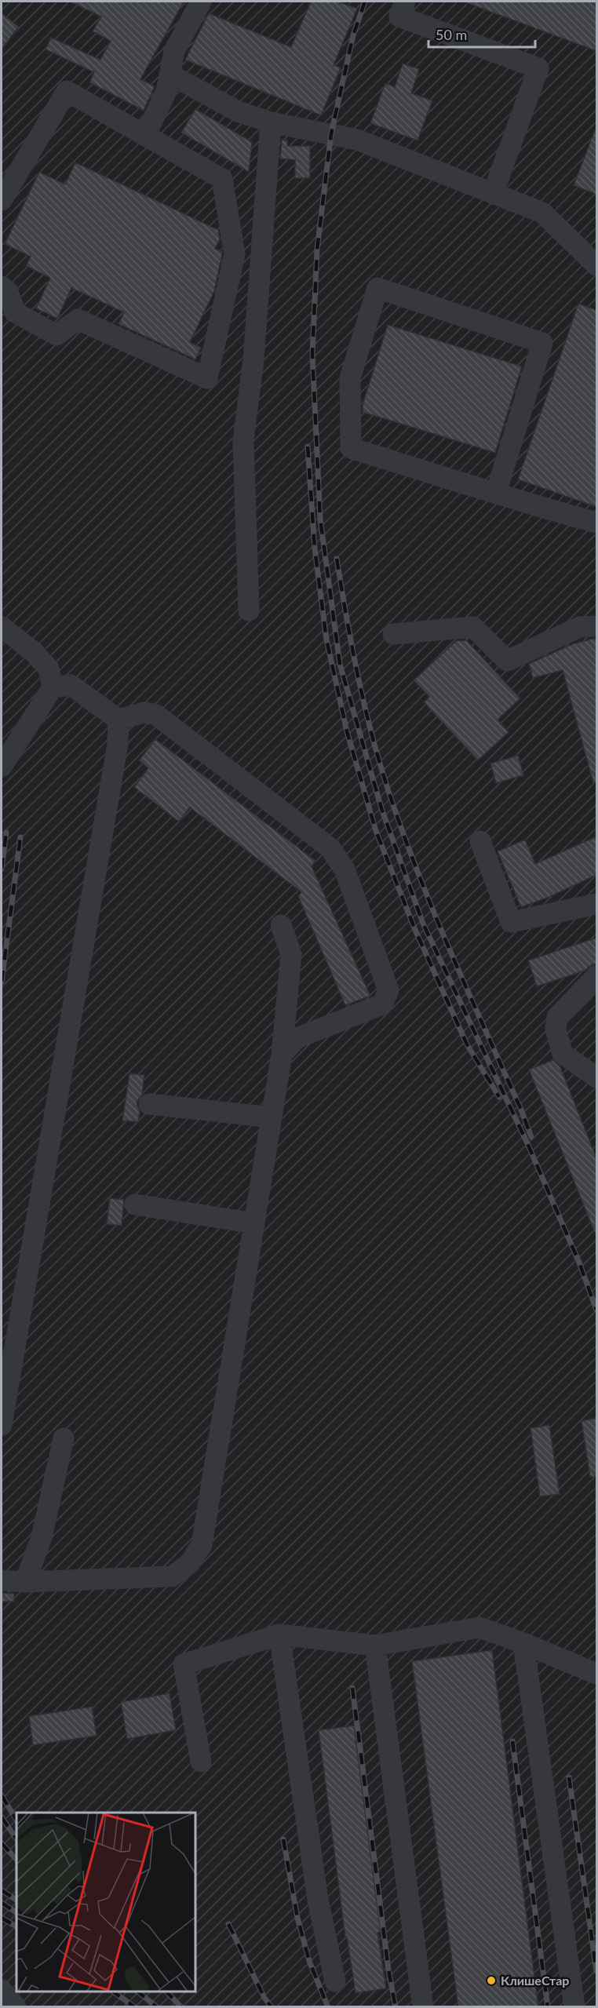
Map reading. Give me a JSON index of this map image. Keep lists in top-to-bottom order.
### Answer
{
  "places": ["КлишеСтар"],
  "scale_bar": "50 m"
}
